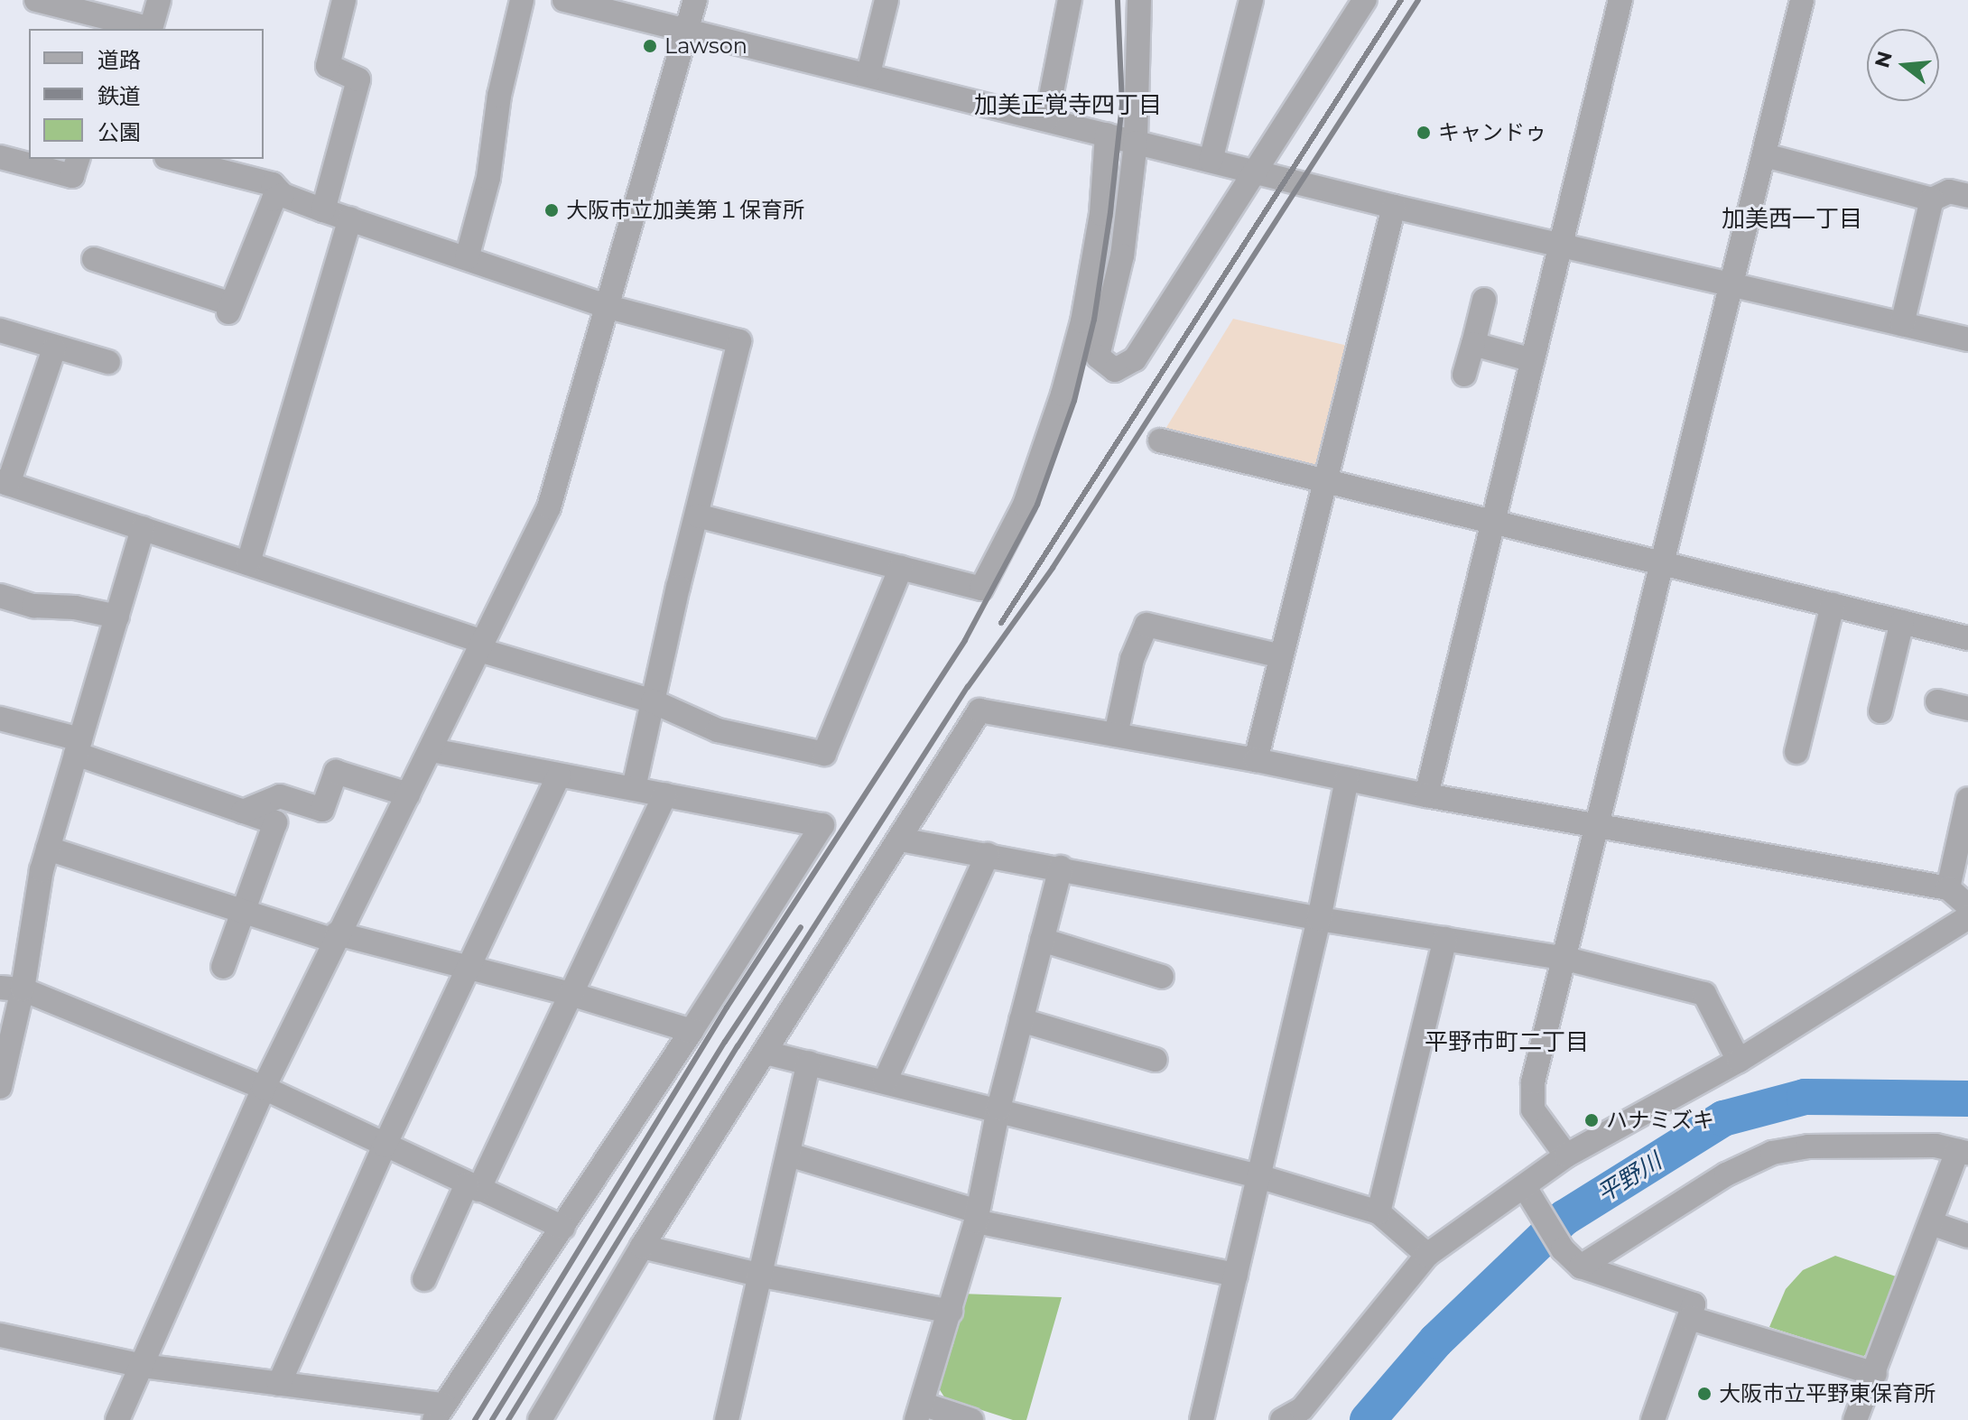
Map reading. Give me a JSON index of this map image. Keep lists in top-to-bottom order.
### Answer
{
  "districts": ["加美正覚寺四丁目", "加美西一丁目", "平野市町二丁目"],
  "water": ["平野川"],
  "places": [
    "Lawson",
    "キャンドゥ",
    "大阪市立加美第１保育所",
    "ハナミズキ",
    "大阪市立平野東保育所"
  ],
  "legend": ["道路", "鉄道", "公園"],
  "north": "left"
}
